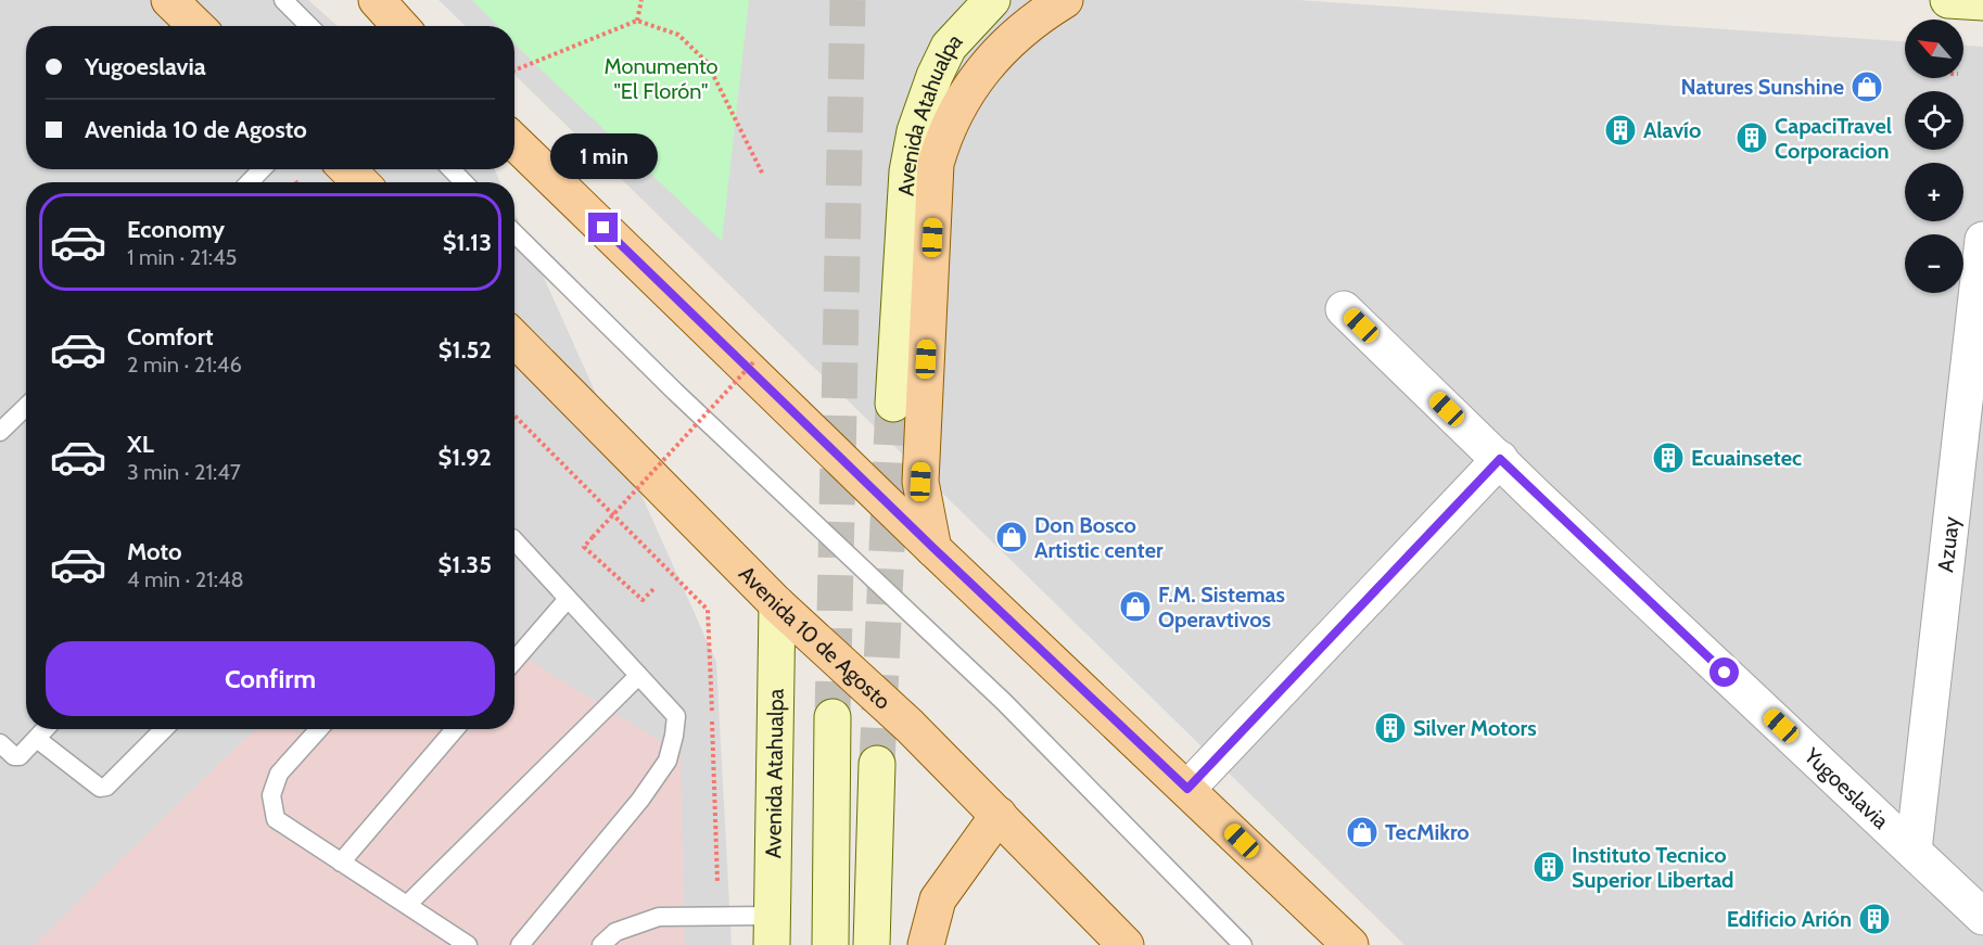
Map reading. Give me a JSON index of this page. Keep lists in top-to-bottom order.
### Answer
{
  "streets": {
    "main road": ["Avenida Atahualpa", "Avenida 10 de Agosto"],
    "street": ["Azuay", "Yugoeslavia"]
  },
  "crossings": [
    ["Avenida Atahualpa", "Avenida 10 de Agosto"],
    ["Azuay", "Yugoeslavia"]
  ],
  "parks": ["Monumento \"El Florón\""],
  "places": {
    "shop": [
      "Natures Sunshine",
      "Don Bosco Artistic center",
      "F.M. Sistemas Operavtivos",
      "TecMikro"
    ],
    "building": [
      "Alavío",
      "CapaciTravel Corporacion",
      "Ecuainsetec",
      "Silver Motors",
      "Instituto Tecnico Superior Libertad",
      "Edificio Arión"
    ]
  },
  "north": "top left",
  "page": {
    "map_buttons": ["+", "−"],
    "banner": ["Yugoeslavia", "Avenida 10 de Agosto"],
    "bubble": "1 min",
    "list": [
      {
        "name": "Economy",
        "note": "1 min · 21:45",
        "value": "$1.13"
      },
      {
        "name": "Comfort",
        "note": "2 min · 21:46",
        "value": "$1.52"
      },
      {
        "name": "XL",
        "note": "3 min · 21:47",
        "value": "$1.92"
      },
      {
        "name": "Moto",
        "note": "4 min · 21:48",
        "value": "$1.35"
      }
    ],
    "buttons": "Confirm"
  }
}
